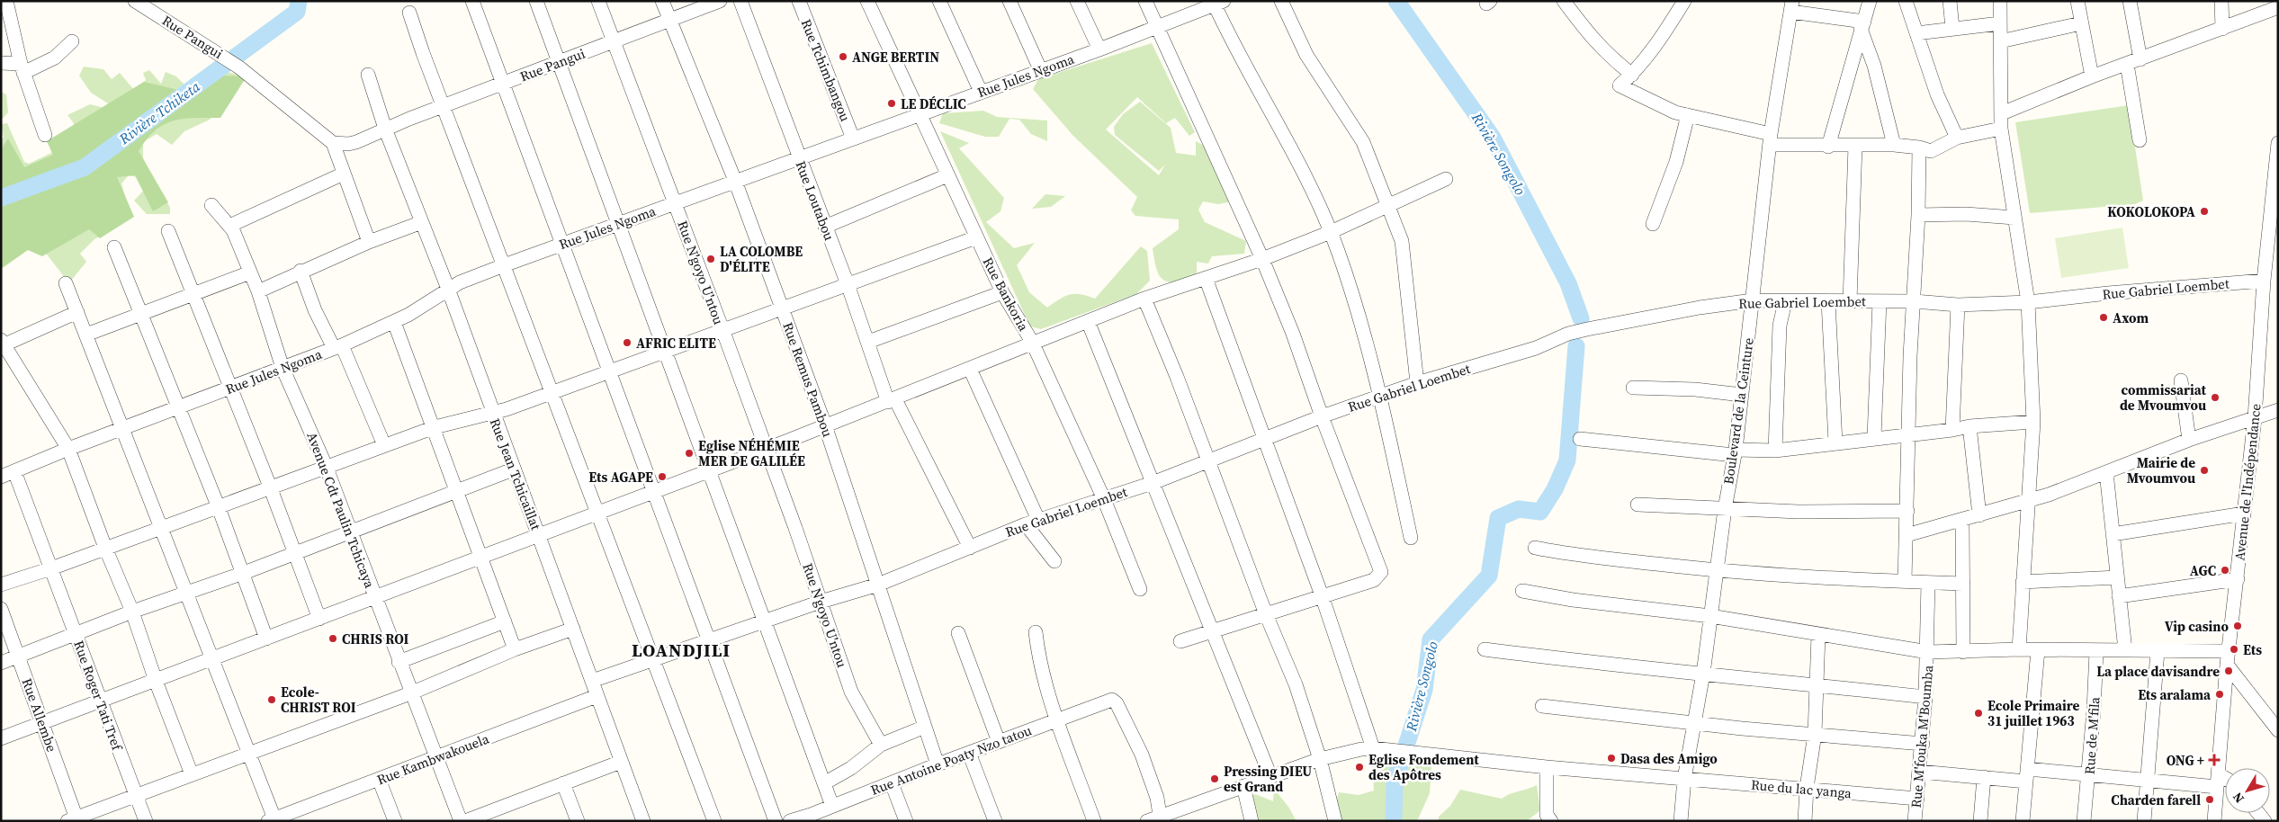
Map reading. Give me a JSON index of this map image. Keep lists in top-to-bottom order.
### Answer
{
  "streets": {
    "street": [
      "Rue Pangui",
      "Rue Tchimbangou",
      "Rue Jules Ngoma",
      "Rue Loutabou",
      "Rue N'goyo U'ntou",
      "Rue Gabriel Loembet",
      "Rue Bankoria",
      "Rue Remus Pambou",
      "Boulevard de la Ceinture",
      "Rue Jean Tchicaillat",
      "Avenue de l'Indépendance",
      "Avenue Cdt Paulin Tchicaya",
      "Rue Roger Tati Tref",
      "Rue Allembe",
      "Rue de M'fila",
      "Rue M'fouka M'Boumba",
      "Rue Kambwakouela",
      "Rue Antoine Poaty Nzo tatou",
      "Rue du lac yanga"
    ]
  },
  "crossings": [
    ["Rue Pangui", "Rue N'goyo U'ntou"],
    ["Rue Pangui", "Rue Remus Pambou"],
    ["Rue Pangui", "Rue Jean Tchicaillat"],
    ["Rue Tchimbangou", "Rue Jules Ngoma"],
    ["Rue Jules Ngoma", "Rue Loutabou"],
    ["Rue Jules Ngoma", "Rue N'goyo U'ntou"],
    ["Rue Jules Ngoma", "Rue Bankoria"],
    ["Rue Jules Ngoma", "Rue Remus Pambou"],
    ["Rue Jules Ngoma", "Rue Jean Tchicaillat"],
    ["Rue Jules Ngoma", "Avenue Cdt Paulin Tchicaya"],
    ["Rue Jules Ngoma", "Rue Roger Tati Tref"],
    ["Rue Loutabou", "Rue Gabriel Loembet"],
    ["Rue N'goyo U'ntou", "Rue Gabriel Loembet"],
    ["Rue Gabriel Loembet", "Rue Bankoria"],
    ["Rue Gabriel Loembet", "Rue Remus Pambou"],
    ["Rue Gabriel Loembet", "Boulevard de la Ceinture"],
    ["Rue Gabriel Loembet", "Rue Jean Tchicaillat"],
    ["Rue Gabriel Loembet", "Avenue de l'Indépendance"],
    ["Rue Remus Pambou", "Rue Antoine Poaty Nzo tatou"],
    ["Boulevard de la Ceinture", "Rue du lac yanga"],
    ["Rue Jean Tchicaillat", "Rue Kambwakouela"],
    ["Avenue Cdt Paulin Tchicaya", "Rue Kambwakouela"],
    ["Rue M'fouka M'Boumba", "Rue du lac yanga"],
    ["Rue Antoine Poaty Nzo tatou", "Rue du lac yanga"]
  ],
  "districts": ["LOANDJILI"],
  "water": ["Rivière Tchiketa", "Rivière Songolo"],
  "places": {
    "other": [
      "ANGE BERTIN",
      "LE DÉCLIC",
      "KOKOLOKOPA",
      "LA COLOMBE D'ÉLITE",
      "Axom",
      "AFRIC ELITE",
      "commissariat de Mvoumvou",
      "Eglise NÉHÉMIE MER DE GALILÉE",
      "Mairie de Mvoumvou",
      "Ets AGAPE",
      "AGC",
      "Vip casino",
      "CHRIS ROI",
      "Ets",
      "La place davisandre",
      "Ets aralama",
      "Ecole- CHRIST ROI",
      "Ecole Primaire 31 juillet 1963",
      "Dasa des Amigo",
      "Eglise Fondement des Apôtres",
      "Pressing DIEU est Grand",
      "Charden farell"
    ],
    "health": ["ONG +"]
  },
  "north": "bottom left"
}
